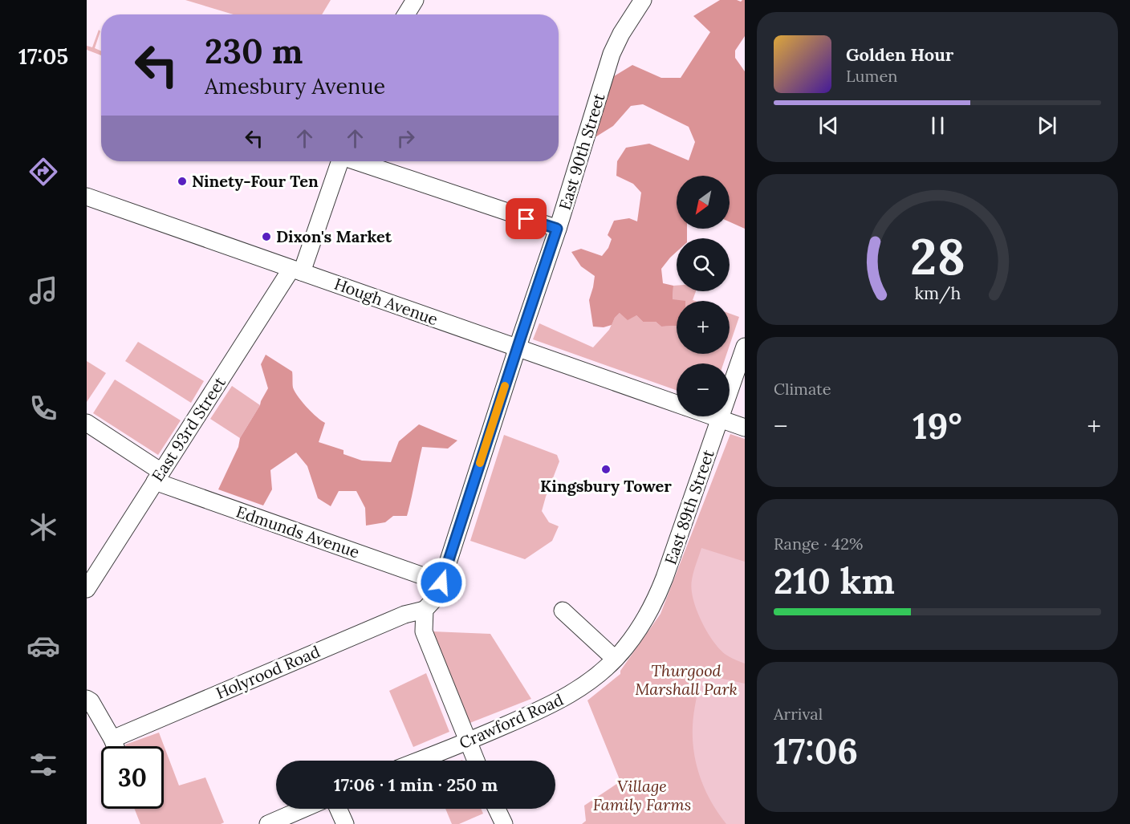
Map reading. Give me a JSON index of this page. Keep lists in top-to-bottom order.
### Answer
{
  "streets": {
    "street": [
      "East 90th Street",
      "Hough Avenue",
      "East 93rd Street",
      "East 89th Street",
      "Edmunds Avenue",
      "Holyrood Road",
      "Crawford Road"
    ]
  },
  "crossings": [
    ["East 90th Street", "Hough Avenue"],
    ["East 90th Street", "Edmunds Avenue"],
    ["East 90th Street", "Holyrood Road"],
    ["Hough Avenue", "East 93rd Street"],
    ["Hough Avenue", "East 89th Street"],
    ["East 93rd Street", "Edmunds Avenue"],
    ["East 89th Street", "Crawford Road"]
  ],
  "parks": ["Thurgood Marshall Park", "Village Family Farms"],
  "places": ["Ninety-Four Ten", "Dixon's Market", "Kingsbury Tower"],
  "north": "bottom left",
  "page": {
    "tabs": "17:05",
    "turn": ["230 m", "Amesbury Avenue"],
    "song": ["Golden Hour", "Lumen"],
    "map_buttons": ["+", "−"],
    "tile": [
      "Climate",
      ["Range · 42%", "210 km"],
      ["Arrival", "17:06"]
    ],
    "heat": ["−", "19°", "+"],
    "limit": "30",
    "trip": "17:06 · 1 min · 250 m",
    "gauge": ["28", "km/h"]
  }
}
